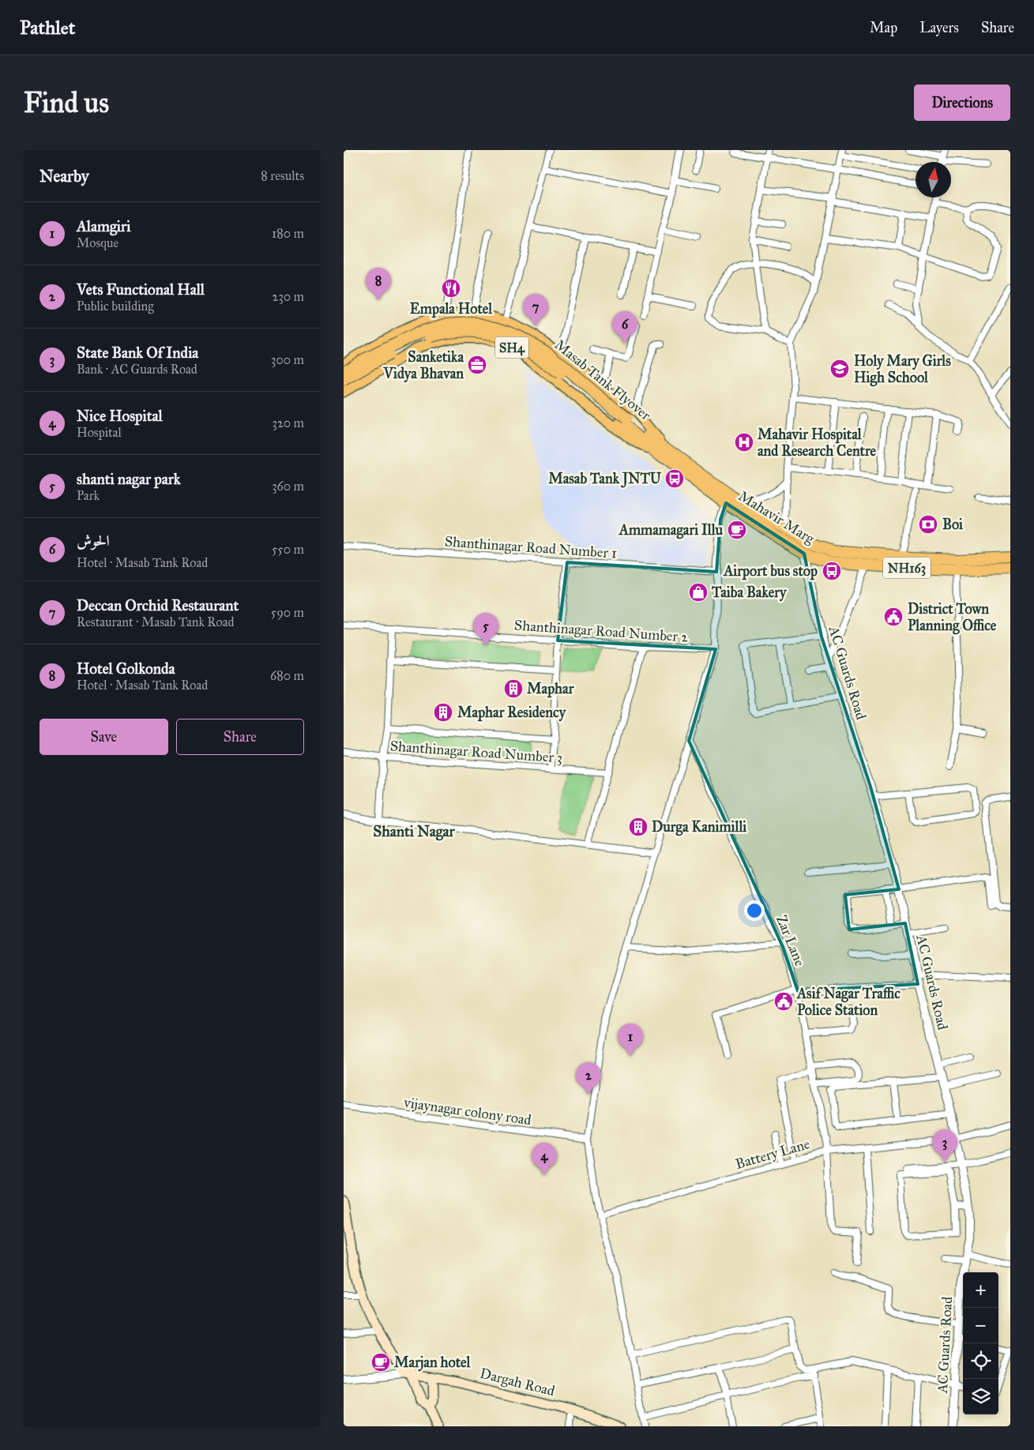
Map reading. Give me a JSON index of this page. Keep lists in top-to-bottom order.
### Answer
{
  "streets": {
    "highway": ["Masab Tank Flyover", "Mahavir Marg", "NH163"],
    "main road": ["SH4", "Dargah Road"],
    "street": [
      "Shanthinagar Road Number 1",
      "Shanthinagar Road Number 2",
      "AC Guards Road",
      "Shanthinagar Road Number 3",
      "Zar Lane",
      "vijaynagar colony road",
      "Battery Lane"
    ]
  },
  "crossings": [
    ["SH4", "Masab Tank Flyover"],
    ["SH4", "Mahavir Marg"],
    ["Masab Tank Flyover", "Mahavir Marg"],
    ["Mahavir Marg", "AC Guards Road"],
    ["AC Guards Road", "Battery Lane"],
    ["Zar Lane", "Battery Lane"]
  ],
  "districts": ["Shanti Nagar"],
  "places": {
    "restaurant": ["Empala Hotel"],
    "office": ["Sanketika Vidya Bhavan"],
    "school or university": ["Holy Mary Girls High School"],
    "hospital": ["Mahavir Hospital and Research Centre"],
    "bus stop": ["Masab Tank JNTU", "Airport bus stop"],
    "bank": ["Boi"],
    "cafe": ["Ammamagari Illu", "Marjan hotel"],
    "shop": ["Taiba Bakery"],
    "public building": ["District Town Planning Office", "Asif Nagar Traffic Police Station"],
    "building": ["Maphar", "Maphar Residency", "Durga Kanimilli"]
  },
  "north": "top",
  "page": {
    "header": "Pathlet",
    "nav": ["Map", "Layers", "Share"],
    "buttons": [
      "Directions",
      ["Save", "Share"]
    ],
    "title": "Find us",
    "heading": ["Nearby", "8 results"],
    "list": [
      {
        "mark": "1",
        "name": "Alamgiri",
        "note": "Mosque",
        "value": "180 m"
      },
      {
        "mark": "2",
        "name": "Vets Functional Hall",
        "note": "Public building",
        "value": "230 m"
      },
      {
        "mark": "3",
        "name": "State Bank Of India",
        "note": "Bank · AC Guards Road",
        "value": "300 m"
      },
      {
        "mark": "4",
        "name": "Nice Hospital",
        "note": "Hospital",
        "value": "320 m"
      },
      {
        "mark": "5",
        "name": "shanti nagar park",
        "note": "Park",
        "value": "360 m"
      },
      {
        "mark": "6",
        "name": "الحوش",
        "note": "Hotel · Masab Tank Road",
        "value": "550 m"
      },
      {
        "mark": "7",
        "name": "Deccan Orchid Restaurant",
        "note": "Restaurant · Masab Tank Road",
        "value": "590 m"
      },
      {
        "mark": "8",
        "name": "Hotel Golkonda",
        "note": "Hotel · Masab Tank Road",
        "value": "680 m"
      }
    ],
    "pins": [
      "8",
      "7",
      "6",
      "5",
      "1",
      "2",
      "3",
      "4"
    ],
    "map_buttons": ["+", "−"]
  }
}
